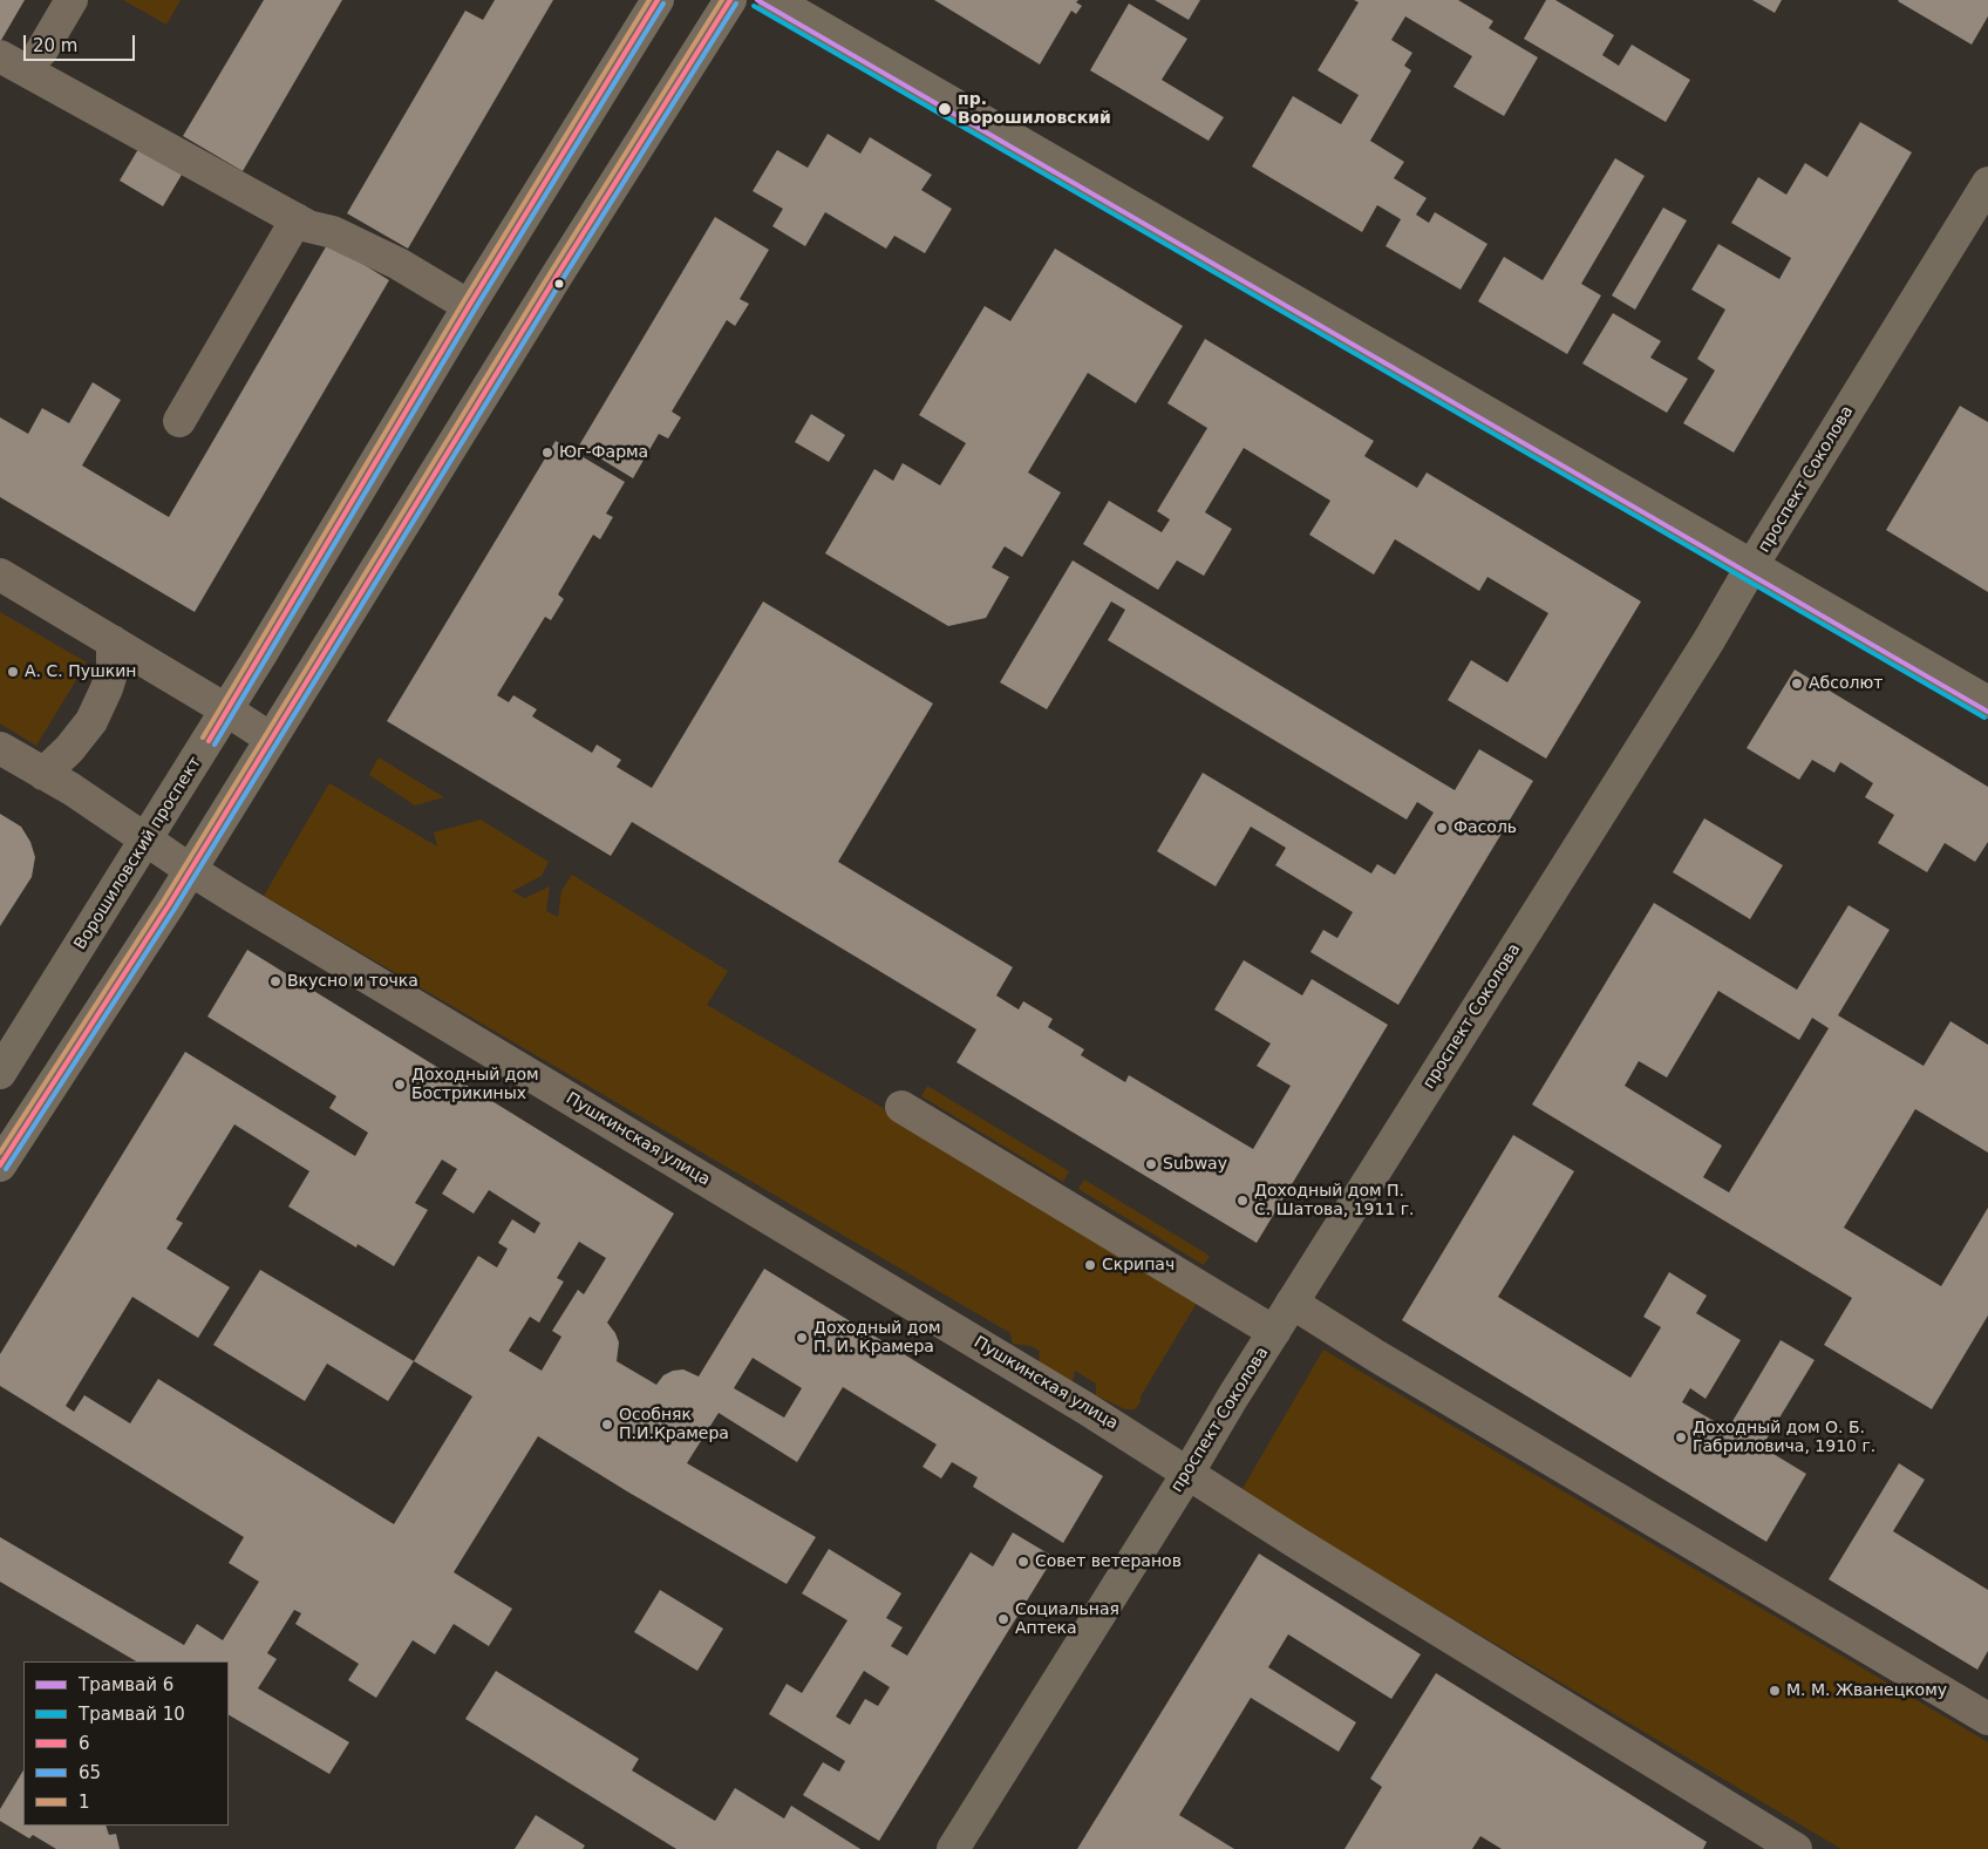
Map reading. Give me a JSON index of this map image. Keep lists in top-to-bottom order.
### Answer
{
  "streets": {
    "main road": ["проспект Соколова", "Ворошиловский проспект"],
    "street": ["Пушкинская улица"]
  },
  "crossings": [
    ["проспект Соколова", "Пушкинская улица"],
    ["Ворошиловский проспект", "Пушкинская улица"]
  ],
  "places": [
    "пр. Ворошиловский",
    "Юг-Фарма",
    "А. С. Пушкин",
    "Абсолют",
    "Фасоль",
    "Вкусно и точка",
    "Доходный дом Бострикиных",
    "Subway",
    "Доходный дом П. С. Шатова, 1911 г.",
    "Скрипач",
    "Доходный дом П. И. Крамера",
    "Особняк П.И.Крамера",
    "Доходный дом О. Б. Габриловича, 1910 г.",
    "Совет ветеранов",
    "Социальная Аптека",
    "М. М. Жванецкому"
  ],
  "lines": [
    "tram line 6",
    "transit line 6",
    "transit line 1",
    "transit line 65",
    "tram line 10"
  ],
  "legend": [
    "Трамвай 6",
    "Трамвай 10",
    "6",
    "65",
    "1"
  ],
  "scale_bar": "20 m"
}
